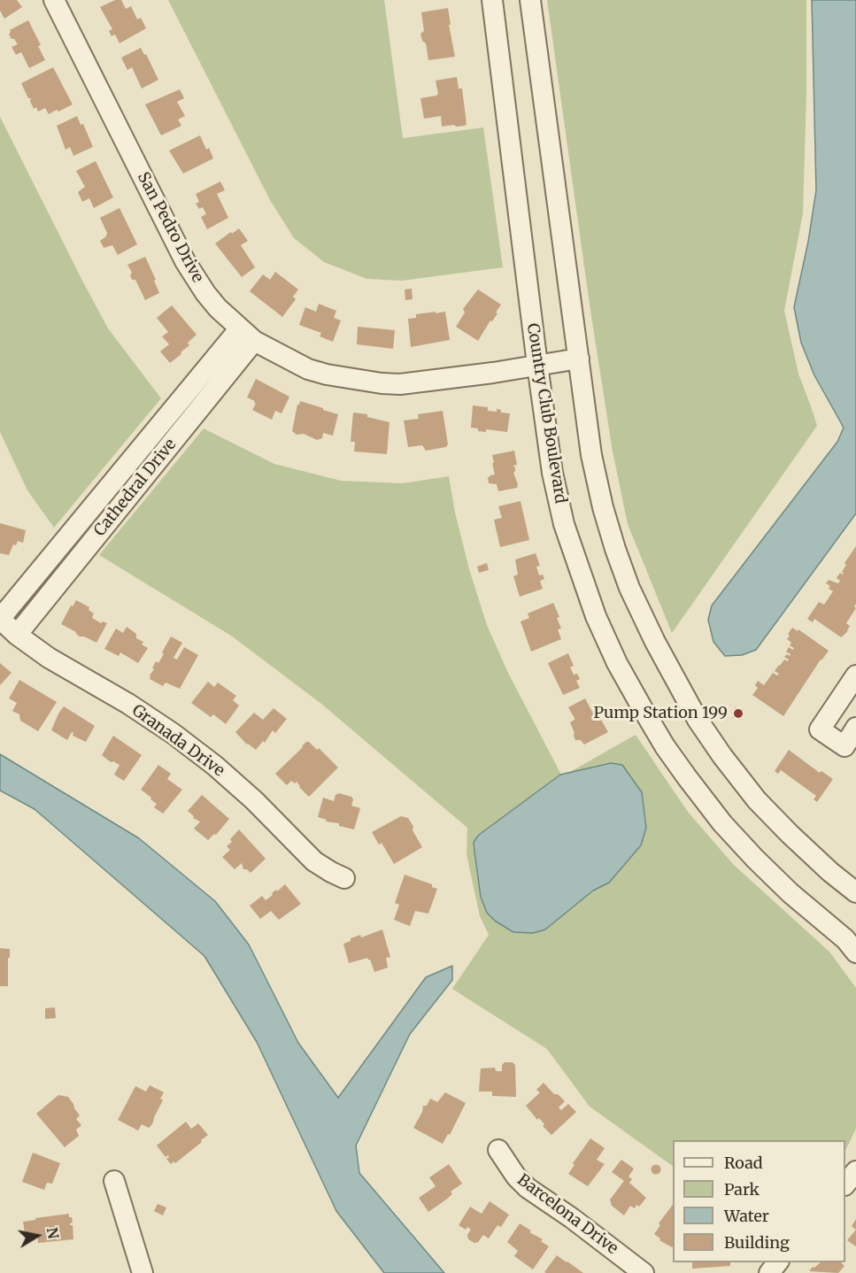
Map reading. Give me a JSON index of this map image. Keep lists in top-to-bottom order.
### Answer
{
  "streets": {
    "street": [
      "San Pedro Drive",
      "Country Club Boulevard",
      "Cathedral Drive",
      "Granada Drive",
      "Barcelona Drive"
    ]
  },
  "crossings": [
    ["San Pedro Drive", "Country Club Boulevard"],
    ["San Pedro Drive", "Cathedral Drive"],
    ["Cathedral Drive", "Granada Drive"]
  ],
  "places": ["Pump Station 199"],
  "legend": [
    "Road",
    "Park",
    "Water",
    "Building"
  ],
  "north": "right"
}
